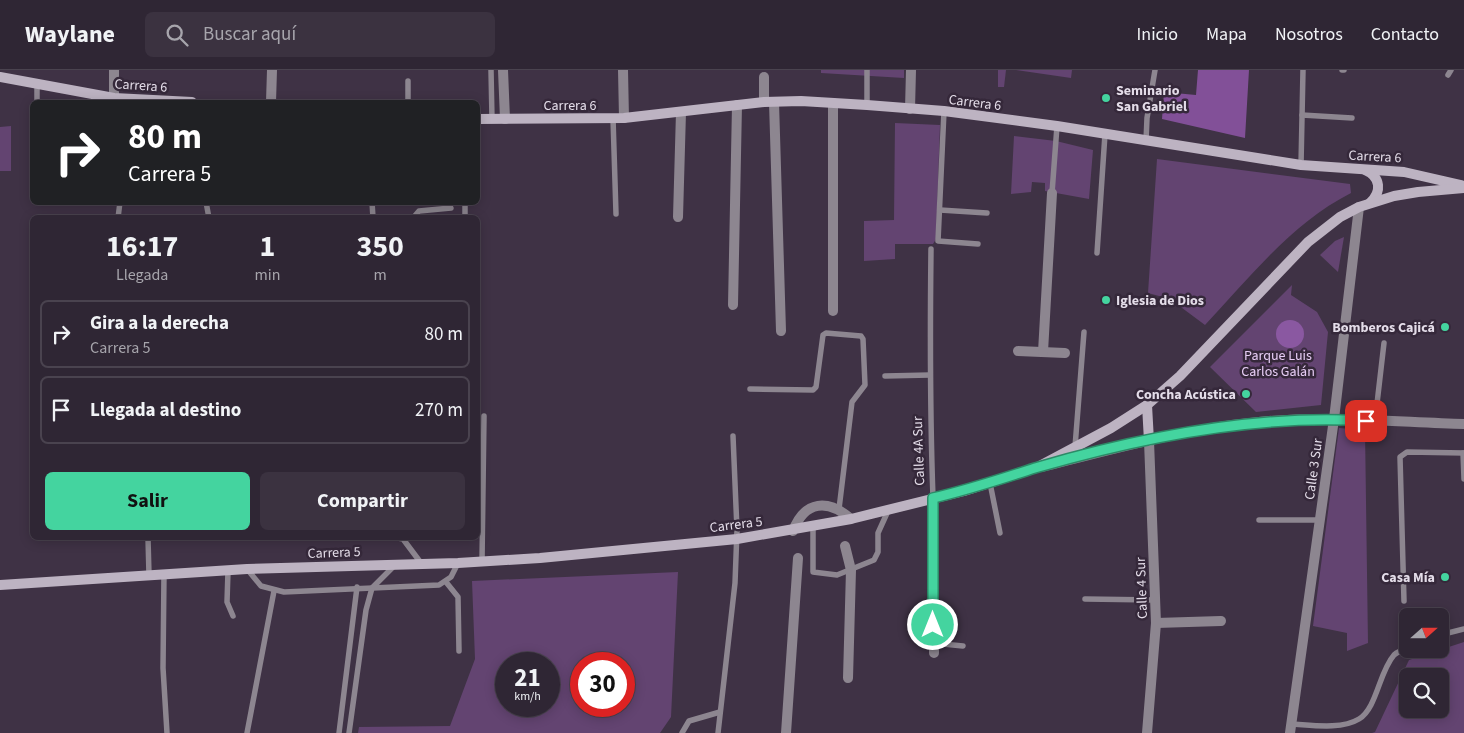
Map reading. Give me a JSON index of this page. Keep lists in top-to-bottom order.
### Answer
{
  "streets": {
    "main road": ["Carrera 6", "Carrera 5"],
    "street": ["Calle 4A Sur", "Calle 3 Sur", "Calle 4 Sur"]
  },
  "crossings": [
    ["Carrera 6", "Calle 3 Sur"],
    ["Carrera 6", "Carrera 5"],
    ["Calle 4A Sur", "Carrera 5"],
    ["Calle 3 Sur", "Carrera 5"],
    ["Carrera 5", "Calle 4 Sur"]
  ],
  "parks": ["Parque Luis Carlos Galán"],
  "places": [
    "Seminario San Gabriel",
    "Iglesia de Dios",
    "Bomberos Cajicá",
    "Concha Acústica",
    "Casa Mía"
  ],
  "north": "right",
  "page": {
    "header": "Waylane",
    "search": "Buscar aquí",
    "nav": [
      "Inicio",
      "Mapa",
      "Nosotros",
      "Contacto"
    ],
    "turn": ["80 m", "Carrera 5"],
    "eta": [
      "16:17",
      "Llegada",
      "1",
      "min",
      "350",
      "m"
    ],
    "list": [
      {
        "name": "Gira a la derecha",
        "note": "Carrera 5",
        "value": "80 m"
      },
      {
        "name": "Llegada al destino",
        "value": "270 m"
      }
    ],
    "buttons": ["Salir", "Compartir"],
    "speed": "21 km/h",
    "limit": "30"
  }
}
